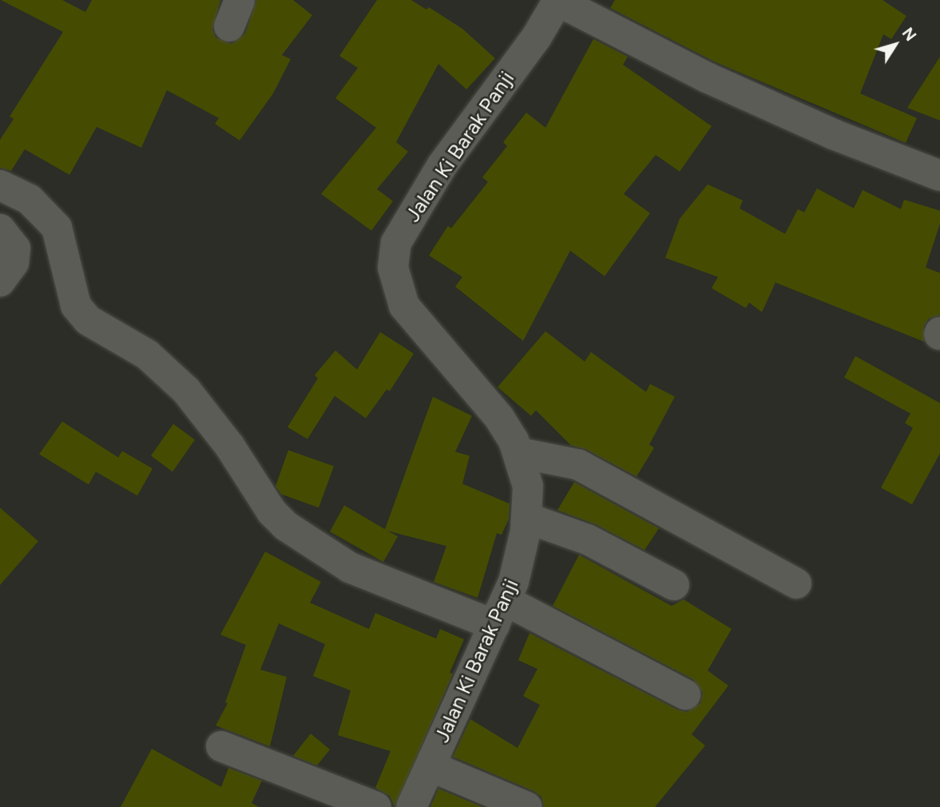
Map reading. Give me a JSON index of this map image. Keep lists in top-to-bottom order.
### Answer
{
  "streets": {
    "street": ["Jalan Ki Barak Panji"]
  },
  "north": "top right"
}
